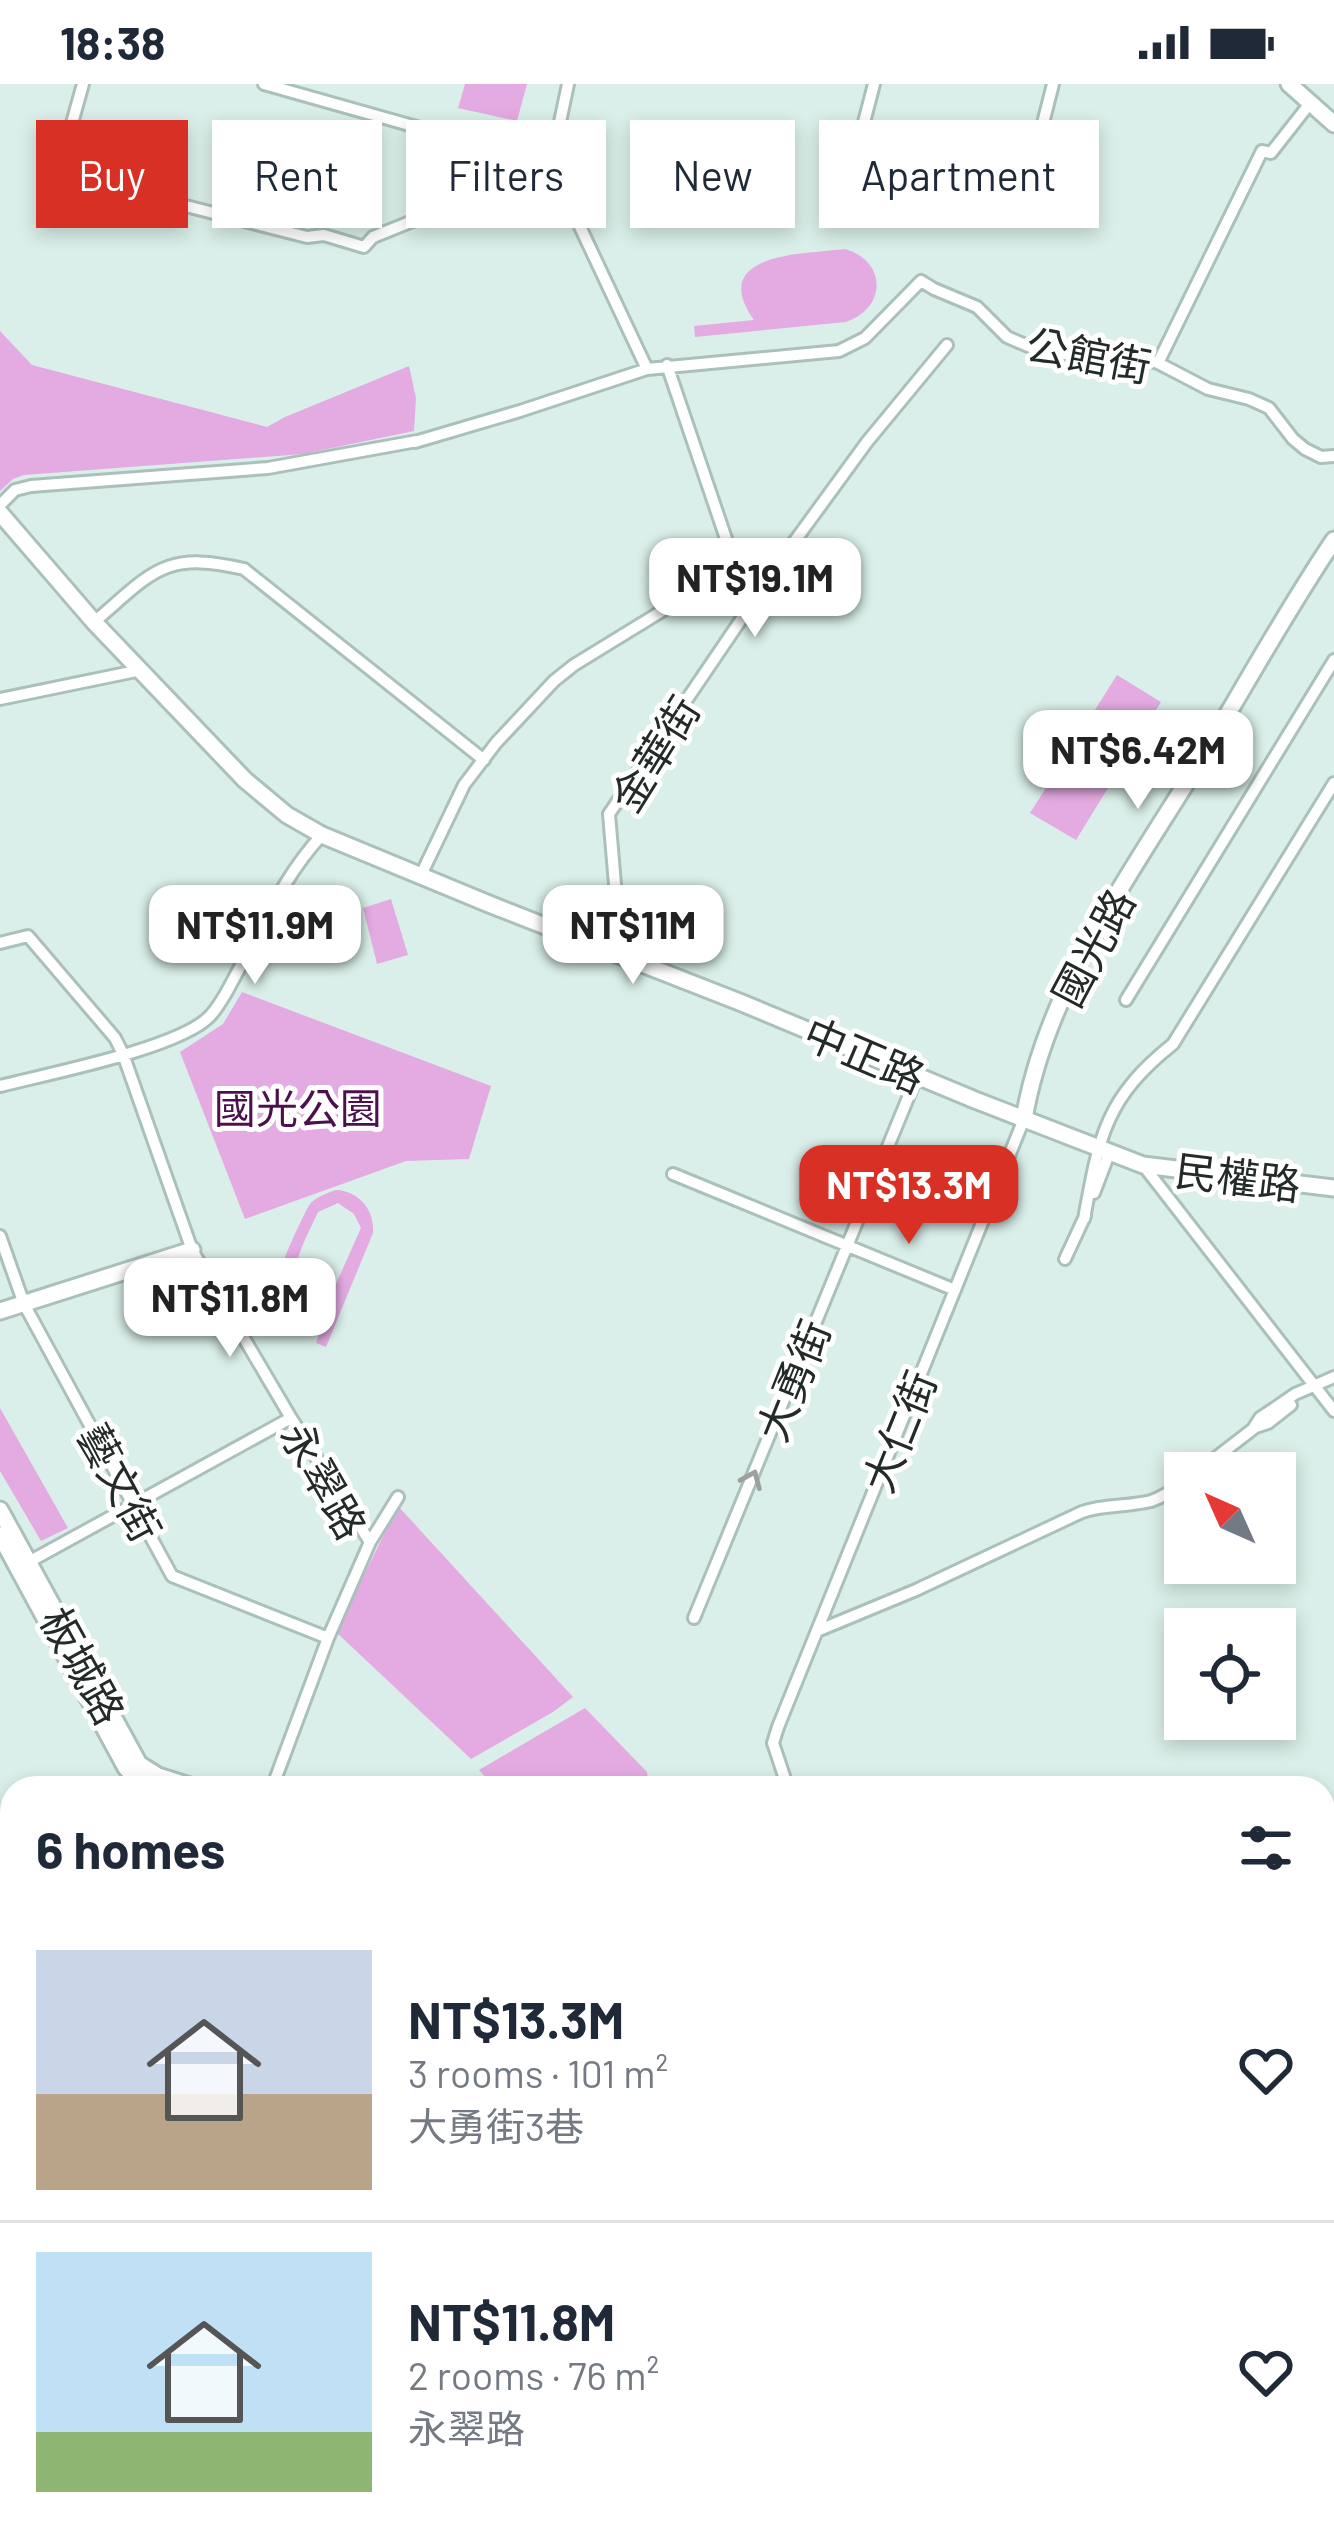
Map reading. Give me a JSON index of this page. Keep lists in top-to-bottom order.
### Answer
{
  "streets": {
    "street": [
      "公館街",
      "金華街",
      "國光路",
      "中正路",
      "民權路",
      "大勇街",
      "大仁街",
      "永翠路",
      "藝文街",
      "板城路"
    ]
  },
  "crossings": [
    ["公館街", "中正路"],
    ["金華街", "中正路"],
    ["國光路", "中正路"],
    ["國光路", "大仁街"],
    ["中正路", "民權路"],
    ["中正路", "大勇街"],
    ["中正路", "大仁街"],
    ["永翠路", "藝文街"]
  ],
  "one_way": ["大勇街"],
  "parks": ["國光公園"],
  "north": "top left",
  "page": {
    "status": "18:38",
    "chip": [
      "Buy",
      "Rent",
      "Filters",
      "New",
      "Apartment"
    ],
    "price": [
      "NT$19.1M",
      "NT$6.42M",
      "NT$11.9M",
      "NT$11M",
      "NT$13.3M",
      "NT$11.8M"
    ],
    "heading": "6 homes",
    "list": [
      {
        "name": "NT$13.3M",
        "note": "3 rooms · 101 m² · 大勇街3巷"
      },
      {
        "name": "NT$11.8M",
        "note": "2 rooms · 76 m² · 永翠路"
      }
    ]
  }
}
